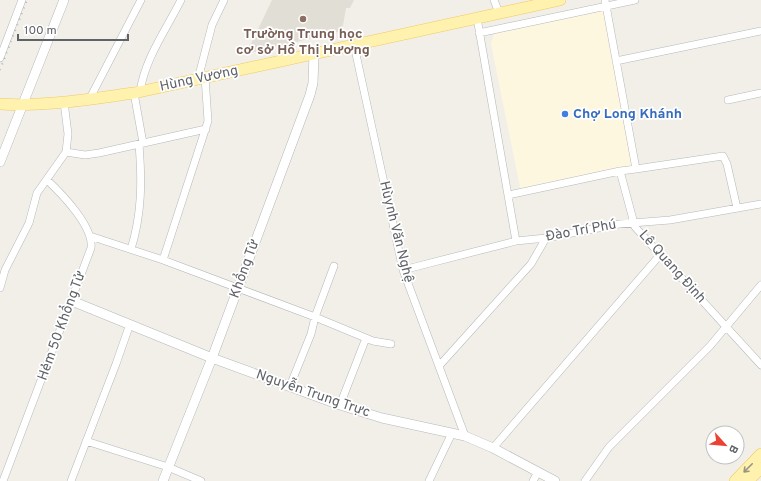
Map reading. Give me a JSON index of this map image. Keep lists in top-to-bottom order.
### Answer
{
  "streets": {
    "main road": ["Hùng Vương"],
    "street": [
      "Đào Trí Phú",
      "Hùynh Văn Nghệ",
      "Lê Quang Định",
      "Khổng Tử",
      "Hẻm 50 Khổng Tử",
      "Nguyễn Trung Trực"
    ]
  },
  "crossings": [
    ["Hùng Vương", "Hùynh Văn Nghệ"],
    ["Hùng Vương", "Khổng Tử"],
    ["Đào Trí Phú", "Hùynh Văn Nghệ"],
    ["Đào Trí Phú", "Lê Quang Định"],
    ["Hùynh Văn Nghệ", "Nguyễn Trung Trực"],
    ["Khổng Tử", "Nguyễn Trung Trực"],
    ["Hẻm 50 Khổng Tử", "Nguyễn Trung Trực"]
  ],
  "places": ["Trường Trung học cơ sở Hồ Thị Hương", "Chợ Long Khánh"],
  "scale_bar": "100 m",
  "north": "bottom right"
}
